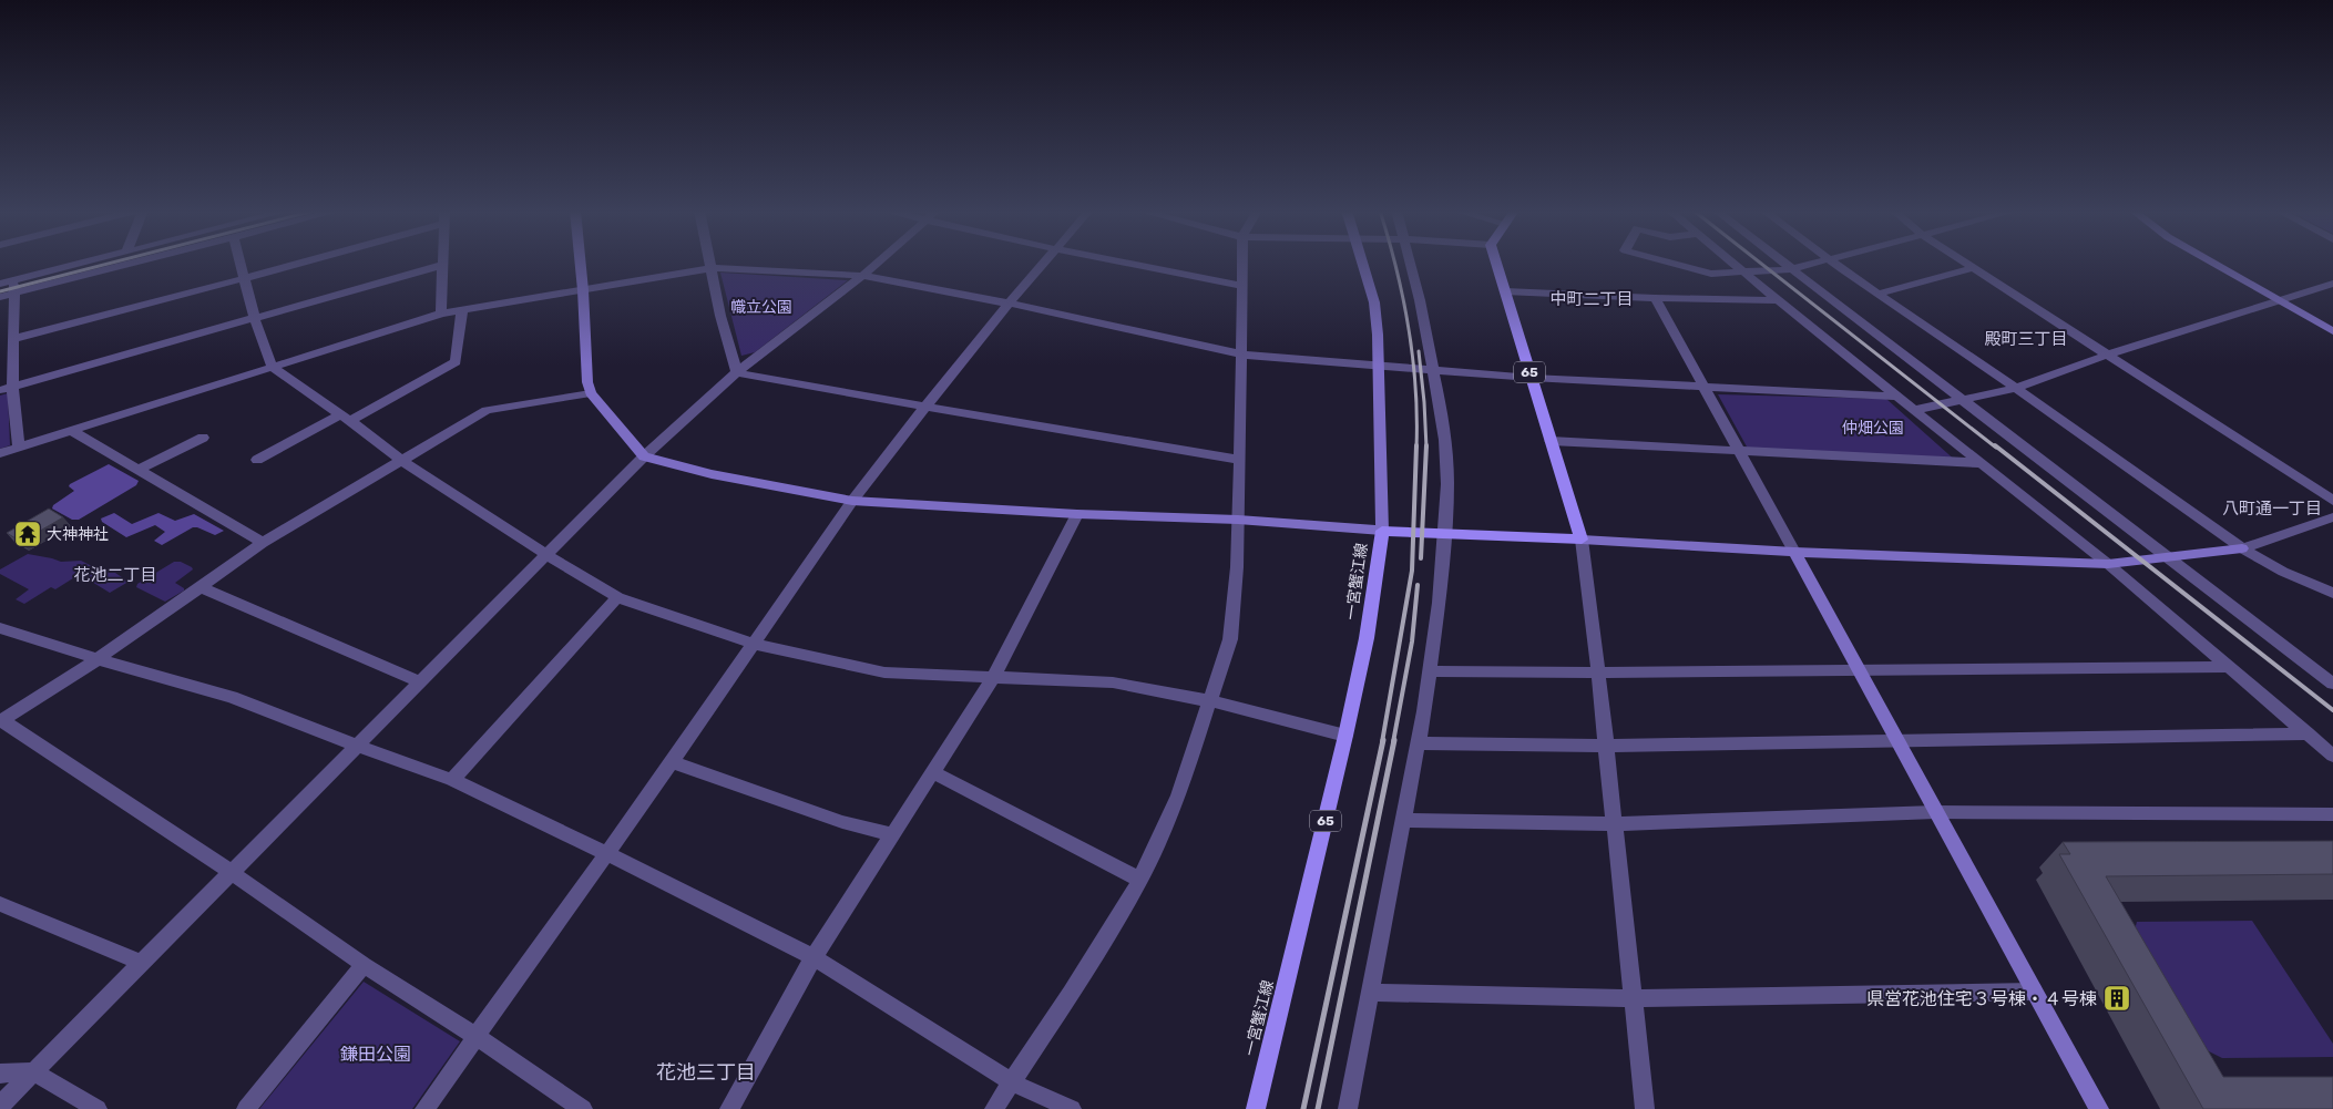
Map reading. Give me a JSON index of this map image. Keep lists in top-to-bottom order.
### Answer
{
  "streets": {
    "main road": ["65", "一宮蟹江線"]
  },
  "crossings": [
    ["65", "一宮蟹江線"]
  ],
  "districts": [
    "中町二丁目",
    "殿町三丁目",
    "八町通一丁目",
    "花池二丁目",
    "花池三丁目"
  ],
  "parks": ["幟立公園", "仲畑公園", "鎌田公園"],
  "places": {
    "temple": ["大神神社"],
    "building": ["県営花池住宅３号棟・４号棟"]
  }
}
